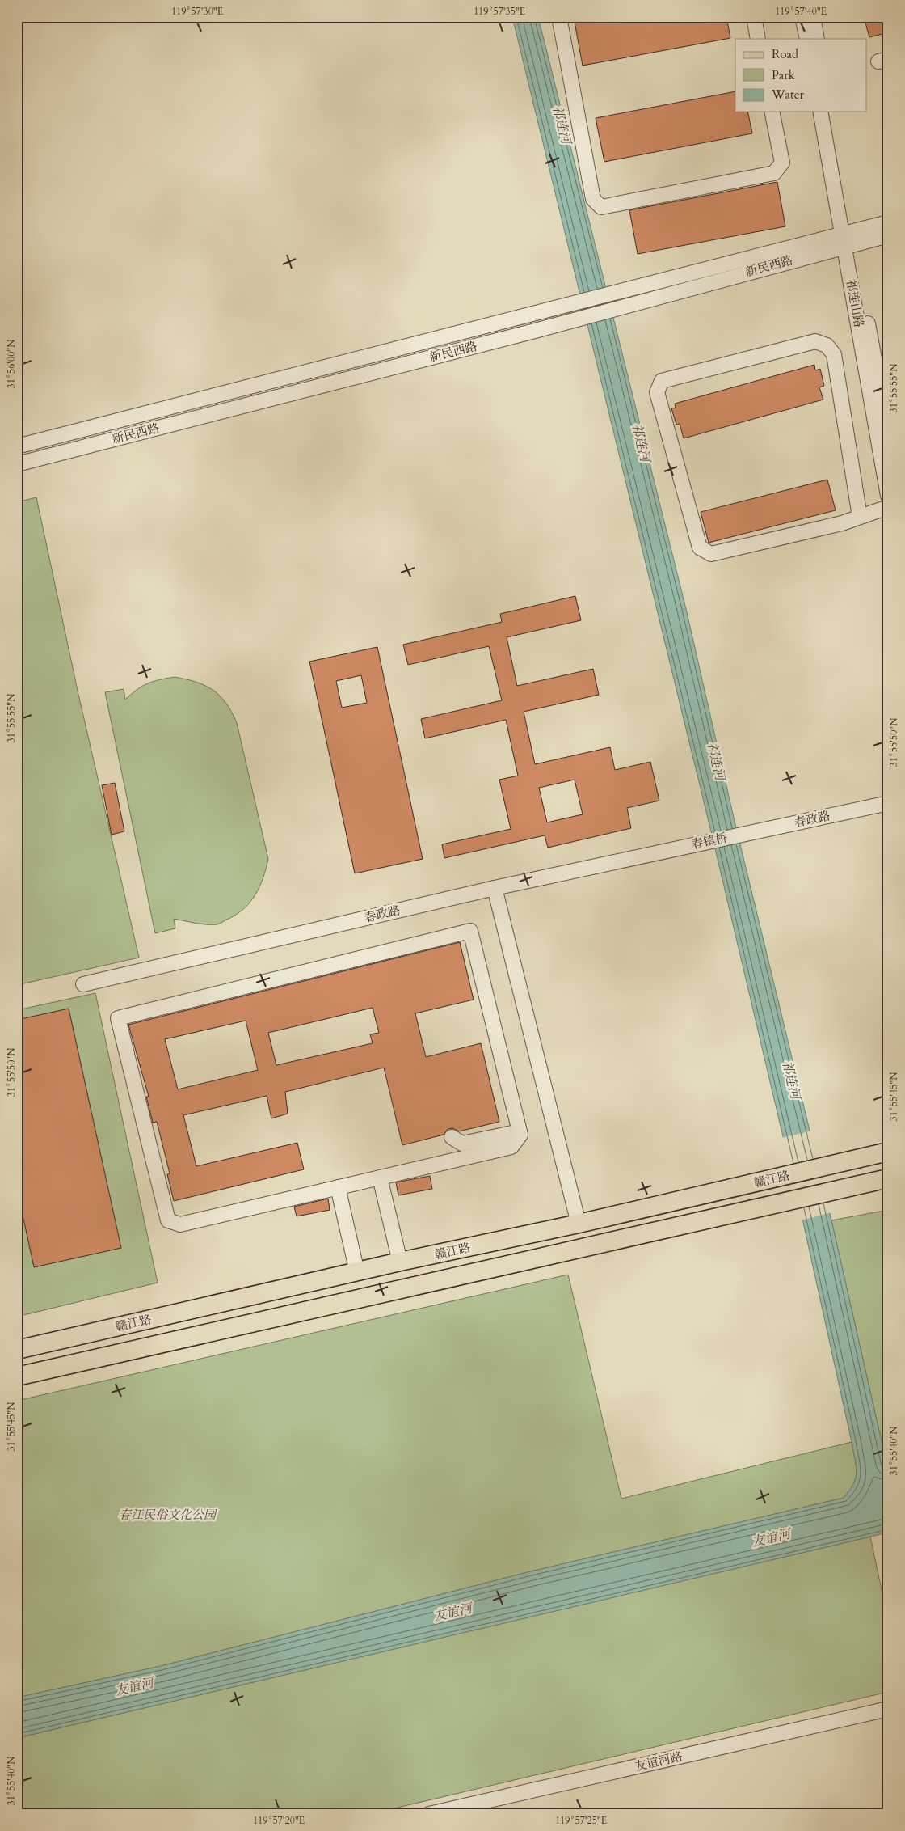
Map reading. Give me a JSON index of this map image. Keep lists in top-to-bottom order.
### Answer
{
  "streets": {
    "main road": ["赣江路"],
    "street": [
      "新民西路",
      "祁连山路",
      "春政路",
      "春镇桥",
      "友谊河路"
    ]
  },
  "crossings": [
    ["新民西路", "祁连山路"],
    ["春政路", "春镇桥"]
  ],
  "water": ["祁连河", "友谊河"],
  "parks": ["春江民俗文化公园"],
  "legend": ["Road", "Park", "Water"],
  "coordinates": [
    "119°57'30\"E",
    "119°57'35\"E",
    "119°57'40\"E",
    "31°56'00\"N",
    "31°55'55\"N",
    "31°55'50\"N",
    "31°55'45\"N",
    "31°55'40\"N",
    "119°57'20\"E",
    "119°57'25\"E"
  ]
}
